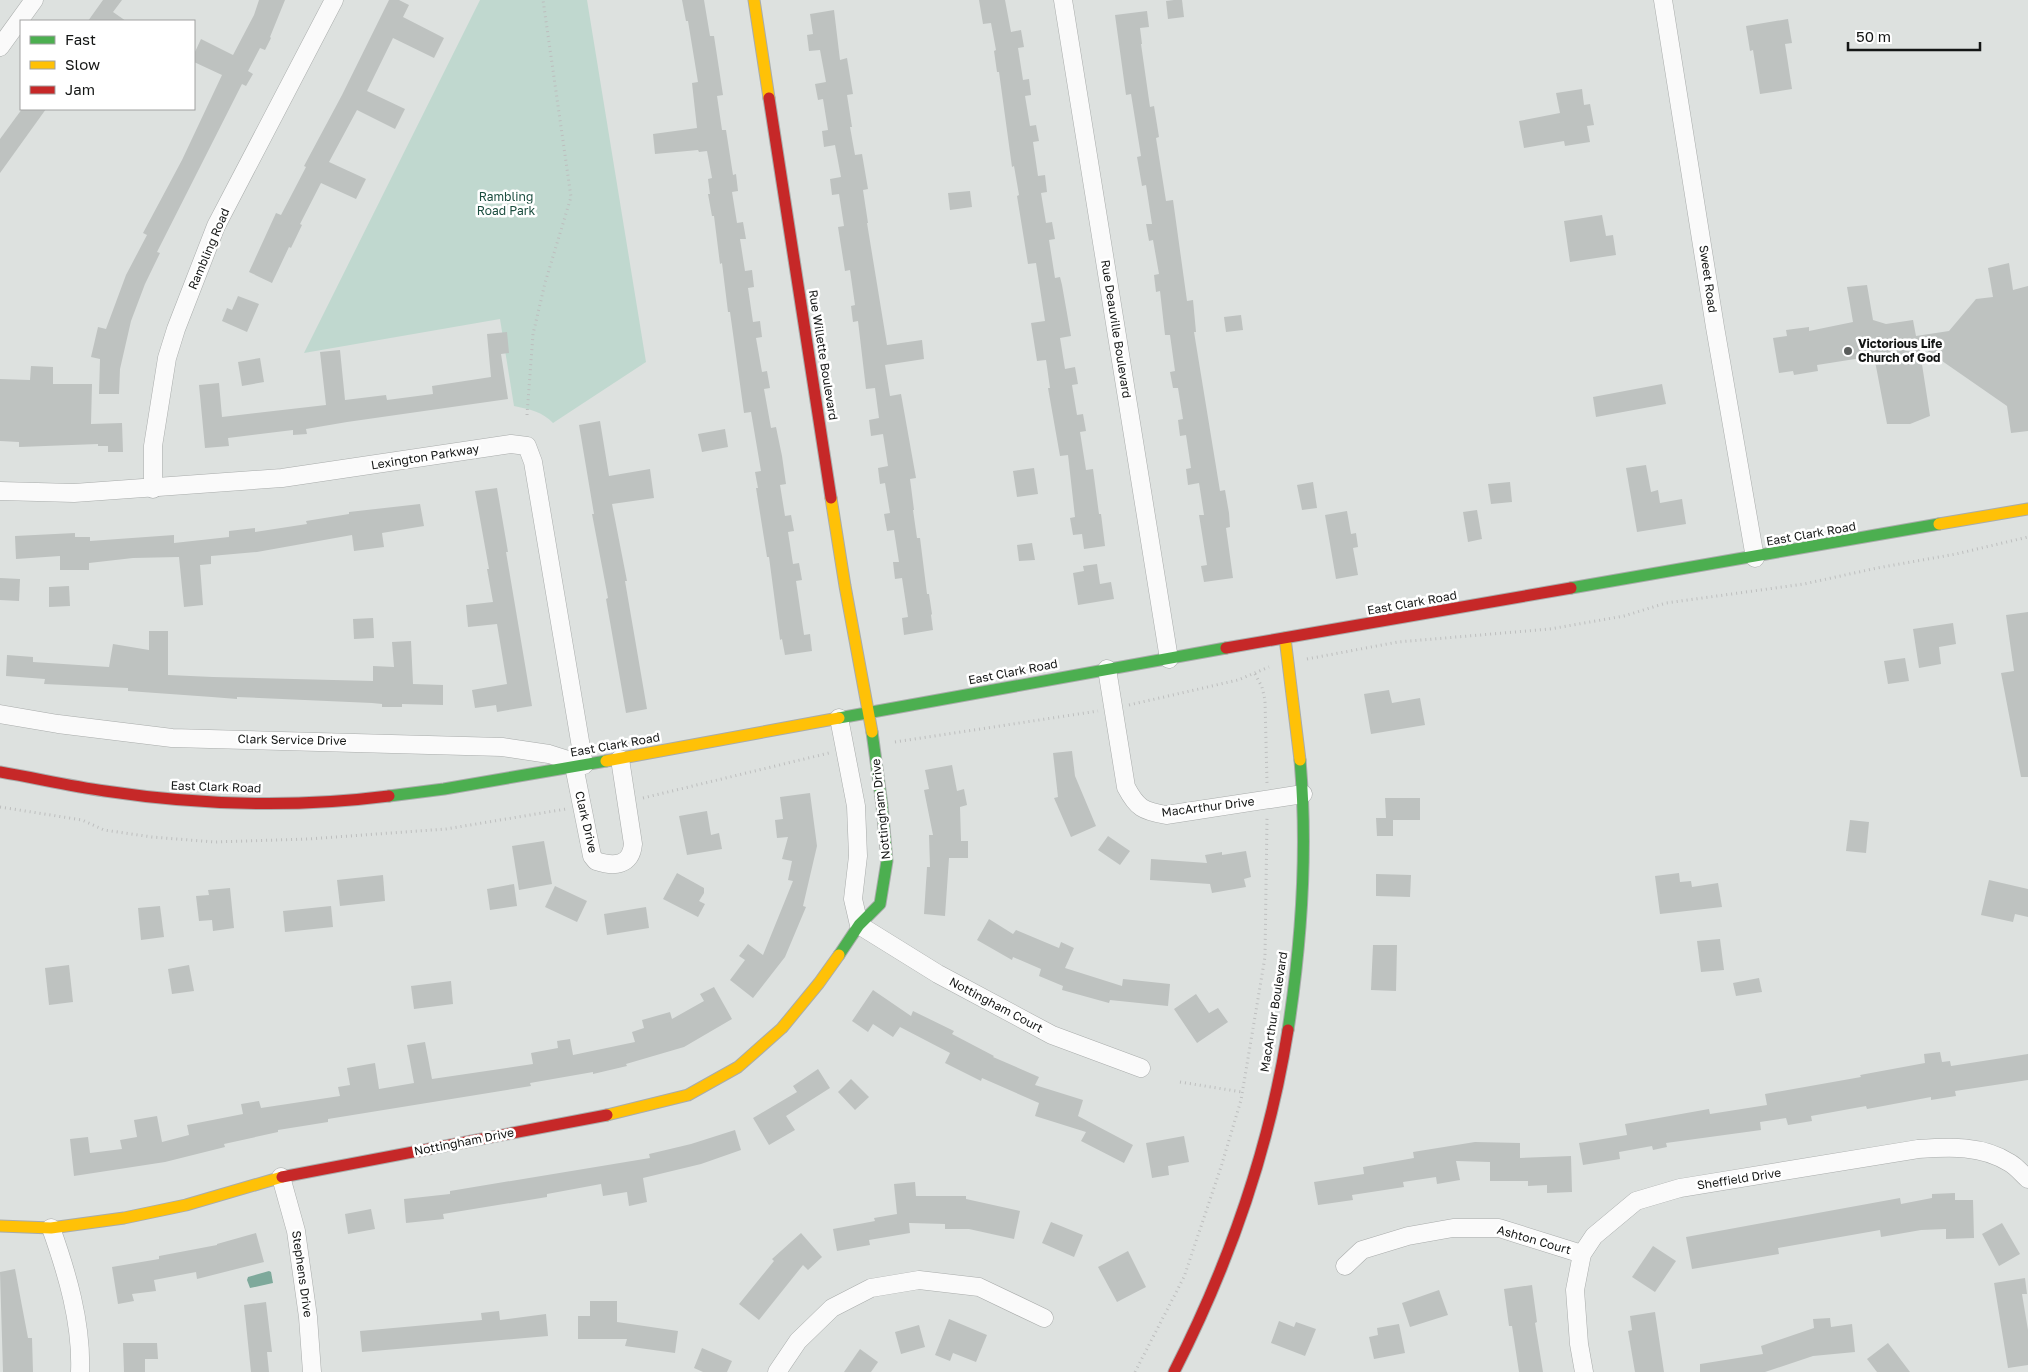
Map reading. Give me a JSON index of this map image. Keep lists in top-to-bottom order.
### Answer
{
  "streets": {
    "street": [
      "Rambling Road",
      "Sweet Road",
      "Rue Deauville Boulevard",
      "Rue Willette Boulevard",
      "Lexington Parkway",
      "East Clark Road",
      "Clark Service Drive",
      "MacArthur Drive",
      "Nottingham Drive",
      "Clark Drive",
      "Nottingham Court",
      "MacArthur Boulevard",
      "Sheffield Drive",
      "Ashton Court",
      "Stephens Drive"
    ]
  },
  "crossings": [
    ["Rambling Road", "Lexington Parkway"],
    ["Sweet Road", "East Clark Road"],
    ["Rue Deauville Boulevard", "East Clark Road"],
    ["Rue Willette Boulevard", "East Clark Road"],
    ["Rue Willette Boulevard", "Nottingham Drive"],
    ["Lexington Parkway", "East Clark Road"],
    ["Lexington Parkway", "Clark Service Drive"],
    ["Lexington Parkway", "Clark Drive"],
    ["East Clark Road", "Clark Service Drive"],
    ["East Clark Road", "MacArthur Drive"],
    ["East Clark Road", "Nottingham Drive"],
    ["East Clark Road", "Clark Drive"],
    ["East Clark Road", "MacArthur Boulevard"],
    ["Clark Service Drive", "Clark Drive"],
    ["MacArthur Drive", "MacArthur Boulevard"],
    ["Nottingham Drive", "Nottingham Court"],
    ["Nottingham Drive", "Stephens Drive"],
    ["Sheffield Drive", "Ashton Court"]
  ],
  "parks": ["Rambling Road Park"],
  "places": ["Victorious Life Church of God"],
  "legend": ["Fast", "Slow", "Jam"],
  "scale_bar": "50 m"
}
